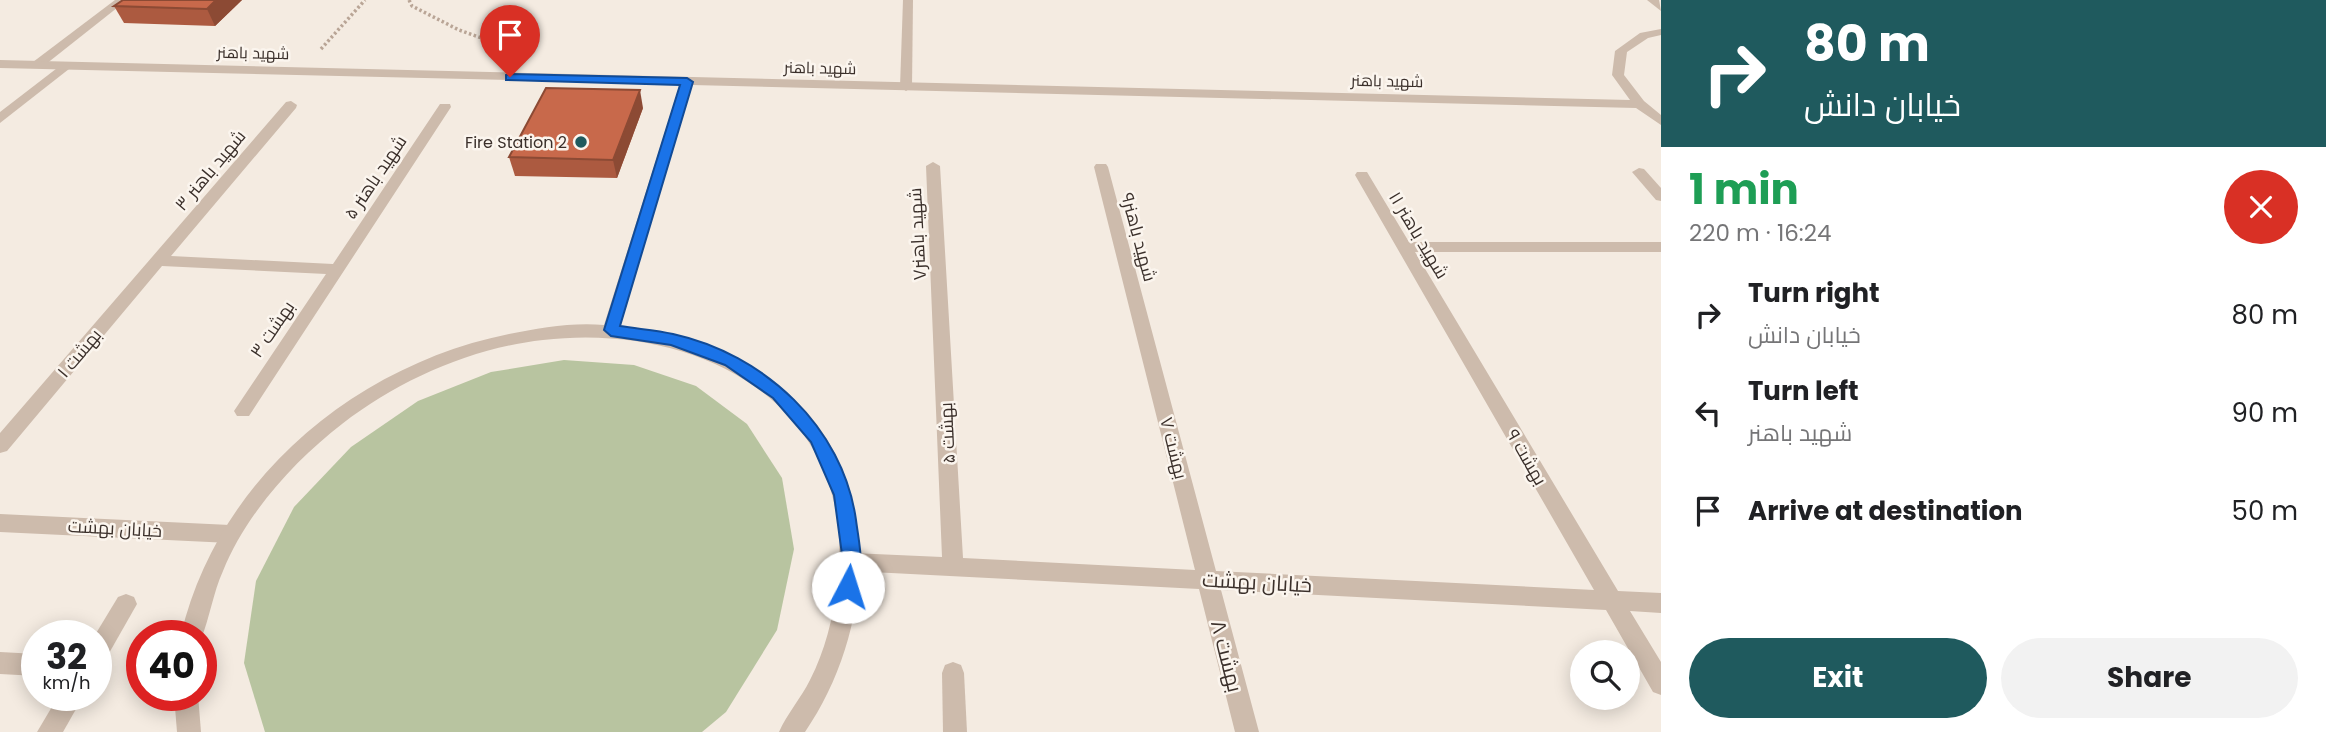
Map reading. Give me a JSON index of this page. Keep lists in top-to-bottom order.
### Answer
{
  "streets": {
    "street": [
      "شهید باهنر",
      "شهید باهنر ۳",
      "شهید باهنر ۵",
      "شهید باهنر۷",
      "شهید باهنر ۱۱",
      "شهید باهنر۹",
      "بهشت ۳",
      "بهشت ۱",
      "بهشت ۵",
      "بهشت ۷",
      "بهشت ۹",
      "خیابان بهشت",
      "بهشت ۸"
    ]
  },
  "crossings": [
    ["شهید باهنر ۳", "بهشت ۱"],
    ["شهید باهنر ۵", "بهشت ۳"],
    ["شهید باهنر۷", "بهشت ۵"],
    ["شهید باهنر ۱۱", "بهشت ۹"],
    ["شهید باهنر۹", "بهشت ۷"],
    ["بهشت ۵", "خیابان بهشت"],
    ["بهشت ۷", "خیابان بهشت"],
    ["بهشت ۷", "بهشت ۸"],
    ["بهشت ۹", "خیابان بهشت"],
    ["خیابان بهشت", "بهشت ۸"]
  ],
  "places": ["Fire Station 2"],
  "page": {
    "turn": ["80 m", "خیابان دانش"],
    "heading": ["1 min", "220 m · 16:24"],
    "list": [
      {
        "name": "Turn right",
        "note": "خیابان دانش",
        "value": "80 m"
      },
      {
        "name": "Turn left",
        "note": "شهید باهنر",
        "value": "90 m"
      },
      {
        "name": "Arrive at destination",
        "value": "50 m"
      }
    ],
    "speed": "32 km/h",
    "limit": "40",
    "buttons": ["Exit", "Share"]
  }
}
